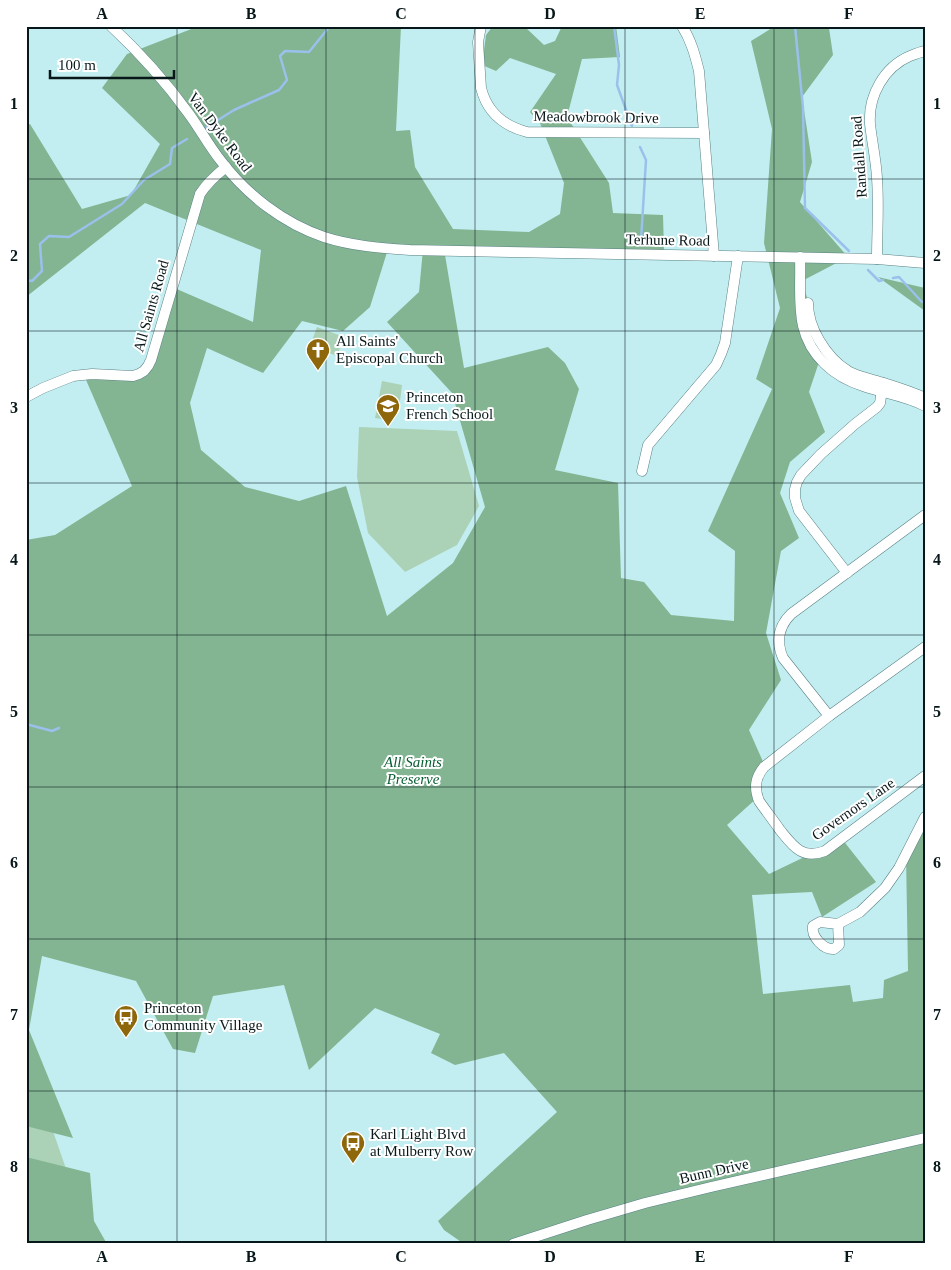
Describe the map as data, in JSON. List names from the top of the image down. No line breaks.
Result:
{"streets":{"street":["Meadowbrook Drive","Van Dyke Road","Randall Road","Terhune Road","All Saints Road","Governors Lane","Bunn Drive"]},"crossings":[["Van Dyke Road","Terhune Road"],["Van Dyke Road","All Saints Road"],["Randall Road","Terhune Road"]],"parks":["All Saints Preserve"],"places":{"church":["All Saints' Episcopal Church"],"school or university":["Princeton French School"],"bus stop":["Princeton Community Village","Karl Light Blvd at Mulberry Row"]},"scale_bar":"100 m","grid":{"columns":["A","B","C","D","E","F"],"rows":["1","2","3","4","5","6","7","8"]}}
